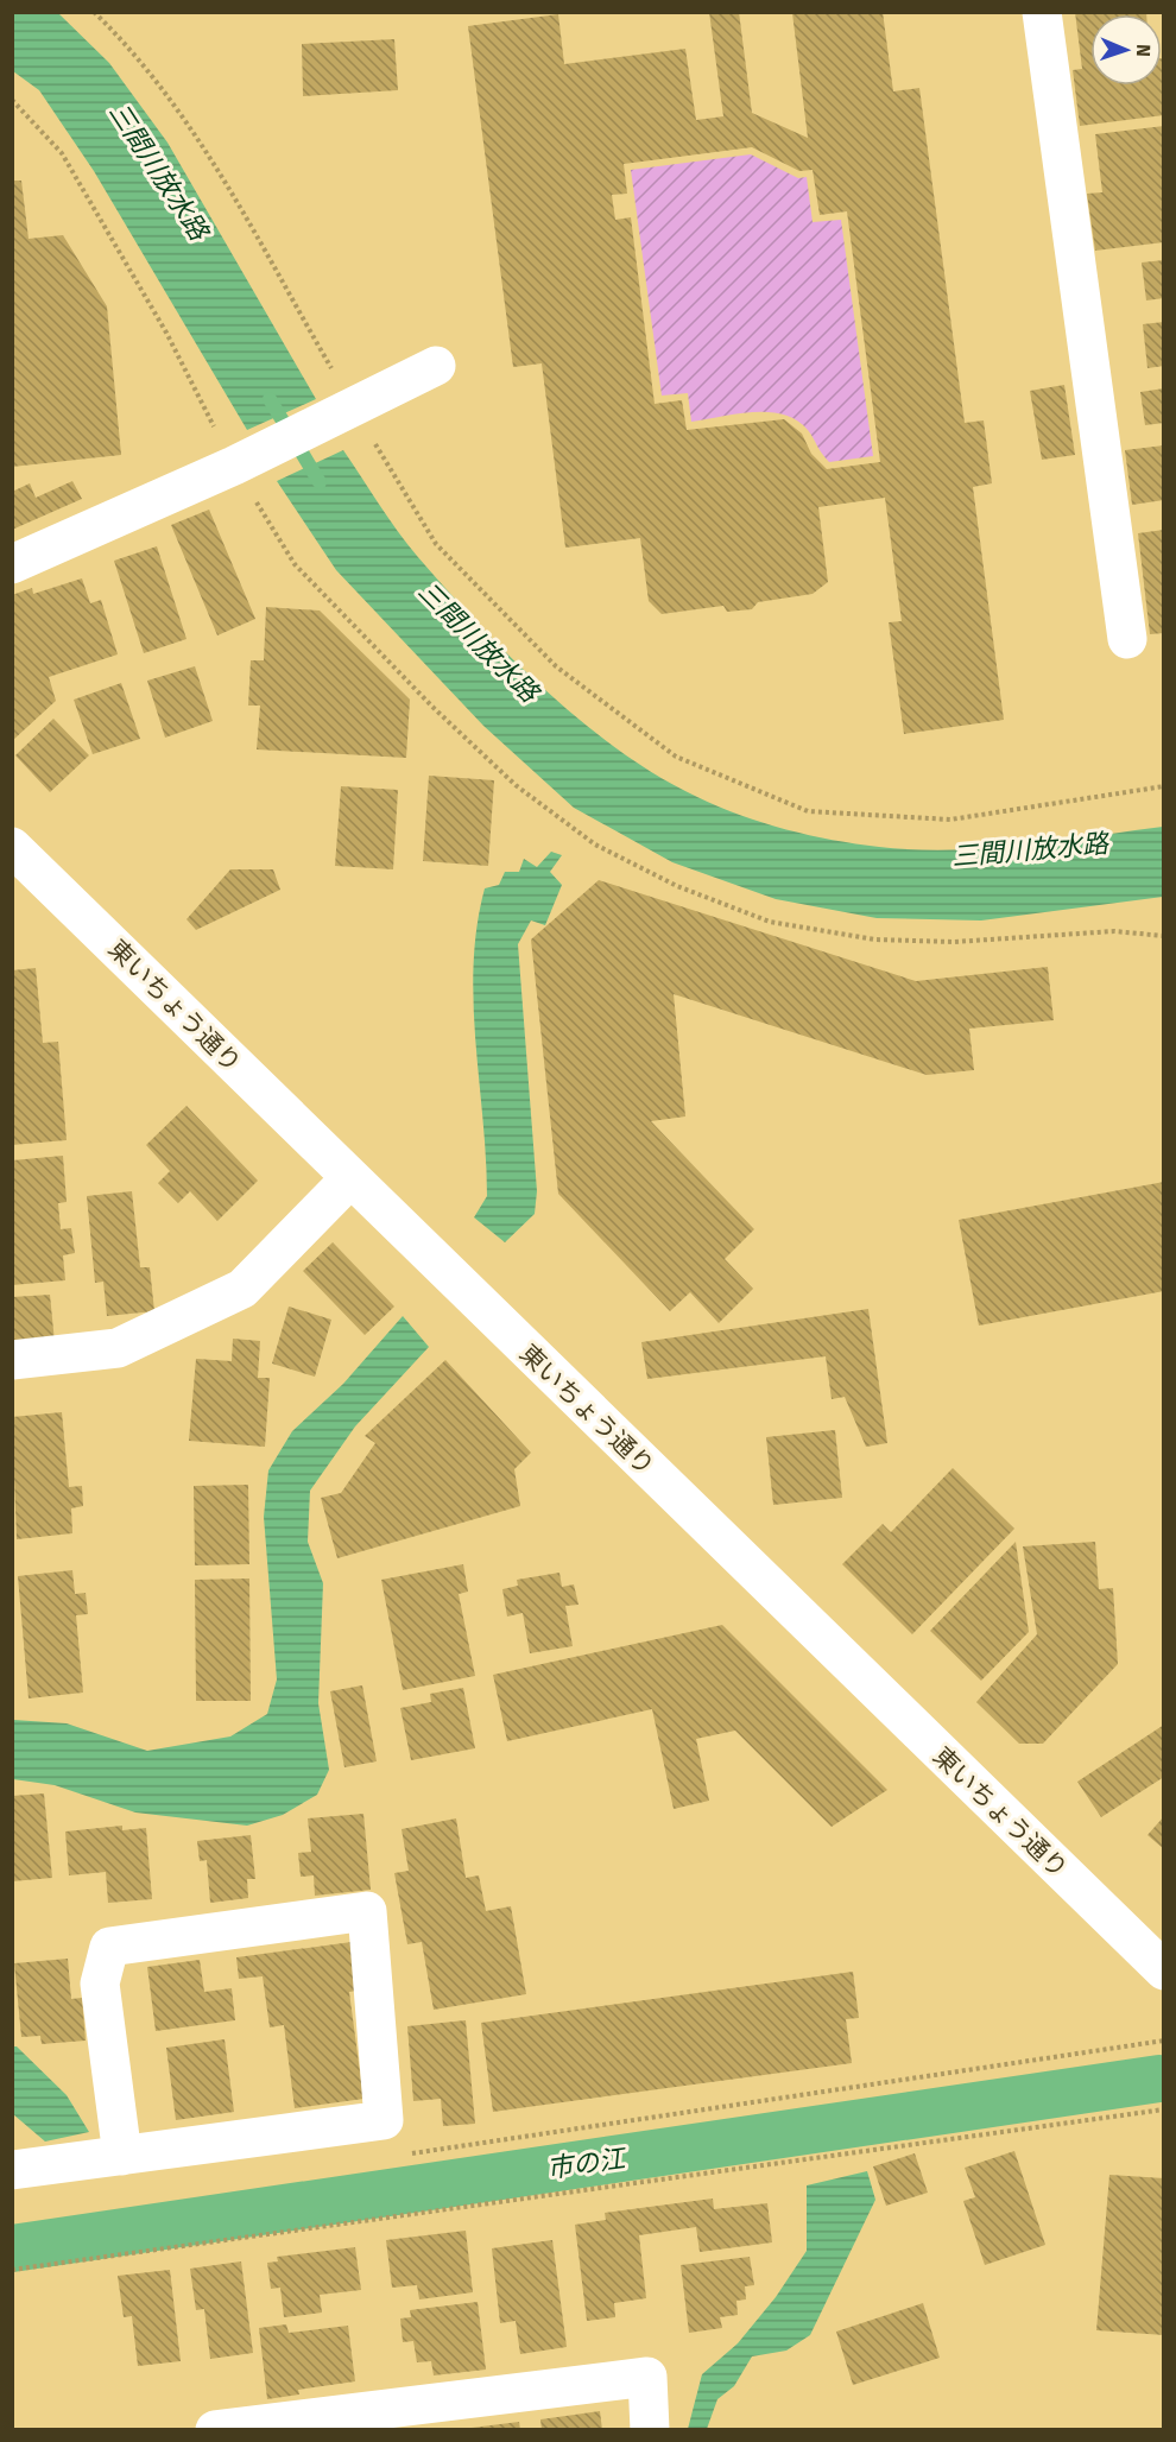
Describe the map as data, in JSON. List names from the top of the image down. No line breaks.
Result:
{"streets":{"street":["東いちょう通り"]},"water":["三間川放水路","市の江"],"north":"right"}
